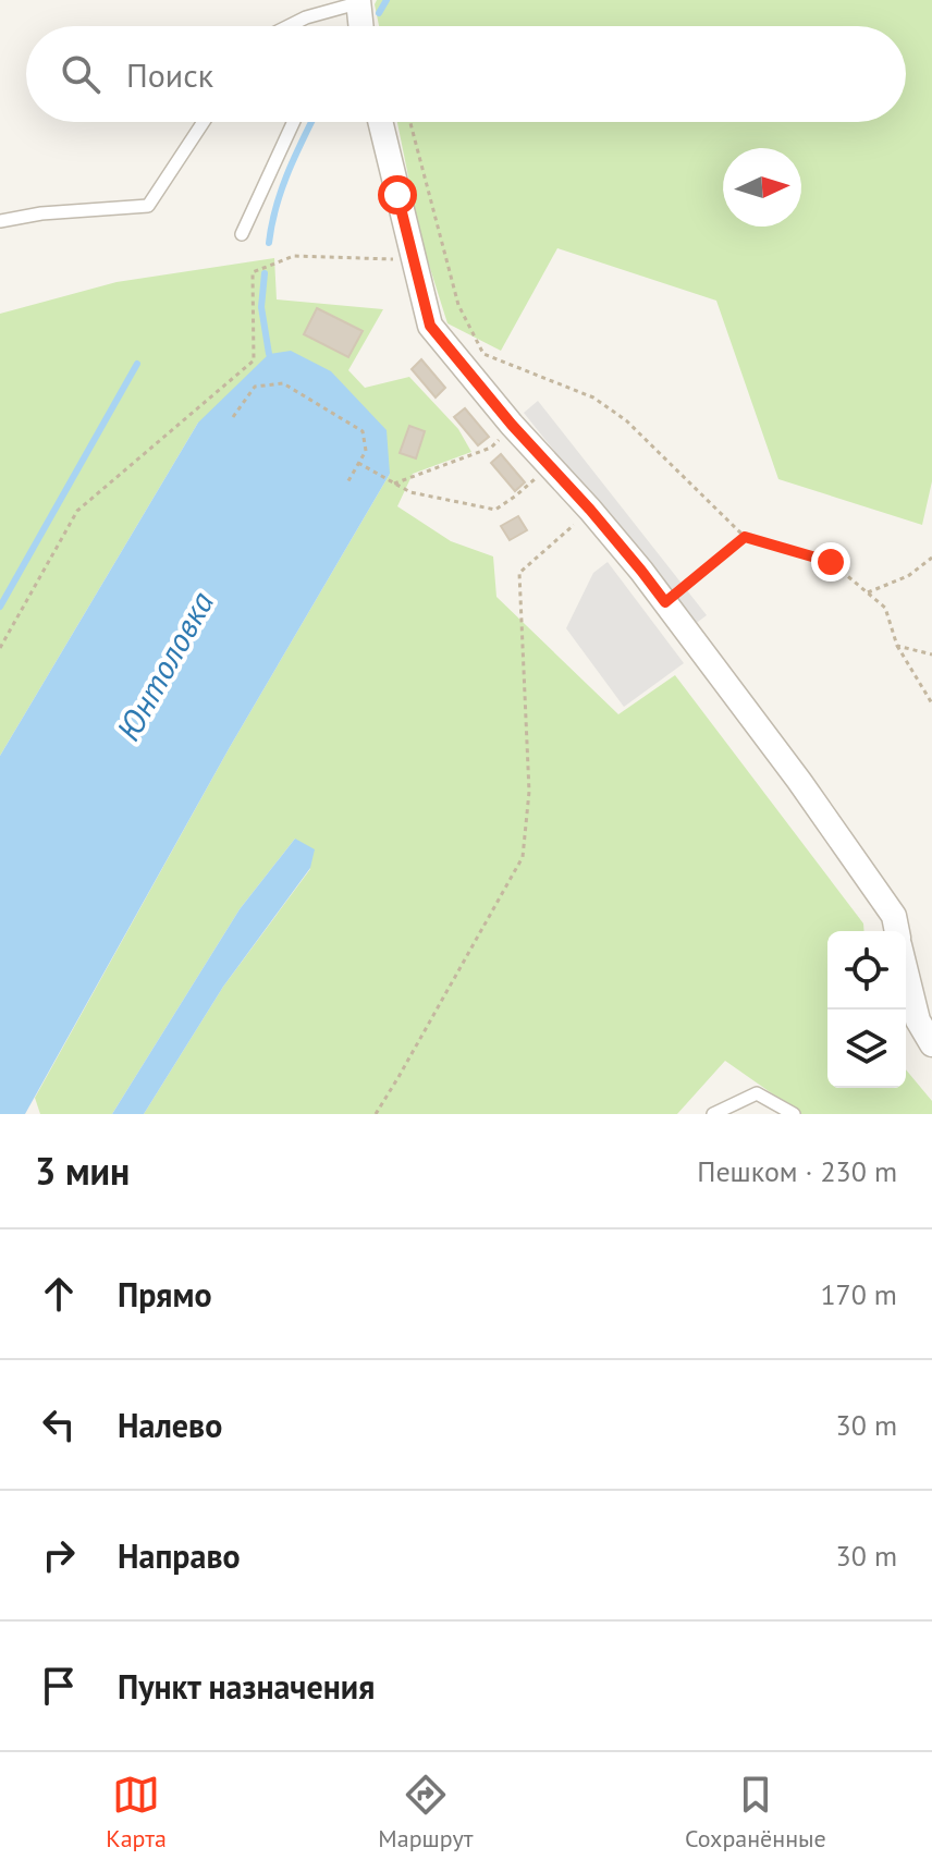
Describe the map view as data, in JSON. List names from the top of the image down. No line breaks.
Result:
{"water":["Юнтоловка"],"north":"right","page":{"search":"Поиск","heading":["3 мин","Пешком · 230 m"],"list":[["Прямо","170 m"],["Налево","30 m"],["Направо","30 m"],"Пункт назначения"],"nav":["Карта","Маршрут","Сохранённые"]}}
